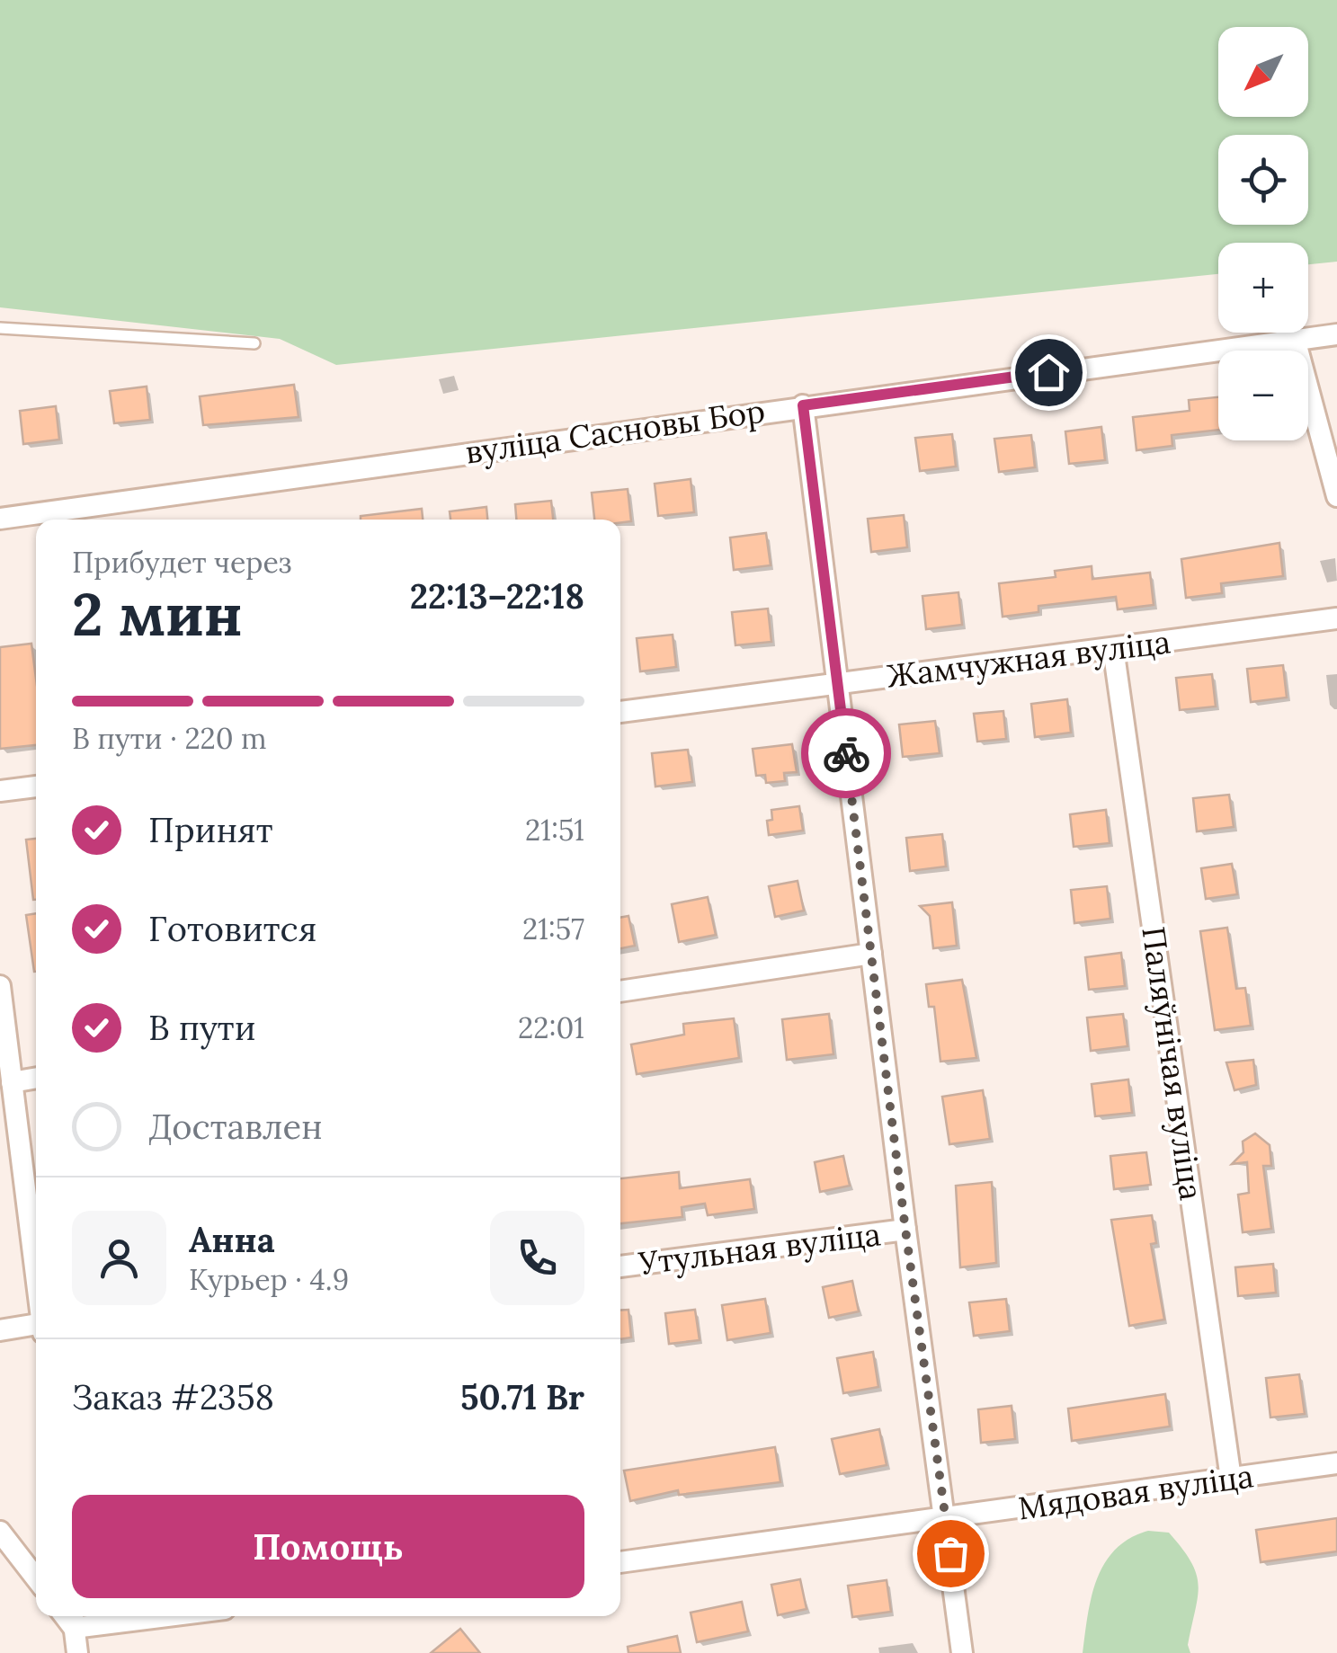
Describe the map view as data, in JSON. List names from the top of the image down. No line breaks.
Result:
{"streets":{"street":["вуліца Сасновы Бор","Жамчужная вуліца","Паляўнічая вуліца","Утульная вуліца","Мядовая вуліца"]},"crossings":[["Жамчужная вуліца","Паляўнічая вуліца"],["Паляўнічая вуліца","Мядовая вуліца"]],"north":"bottom left","page":{"map_buttons":["+","−"],"heading":["2 мин","Прибудет через","22:13–22:18"],"panel":["Анна","Курьер · 4.9","Заказ #2358","50.71 Br"],"bar":"В пути · 220 m","list":[["Принят","21:51"],["Готовится","21:57"],["В пути","22:01"],"Доставлен"],"buttons":"Помощь"}}
